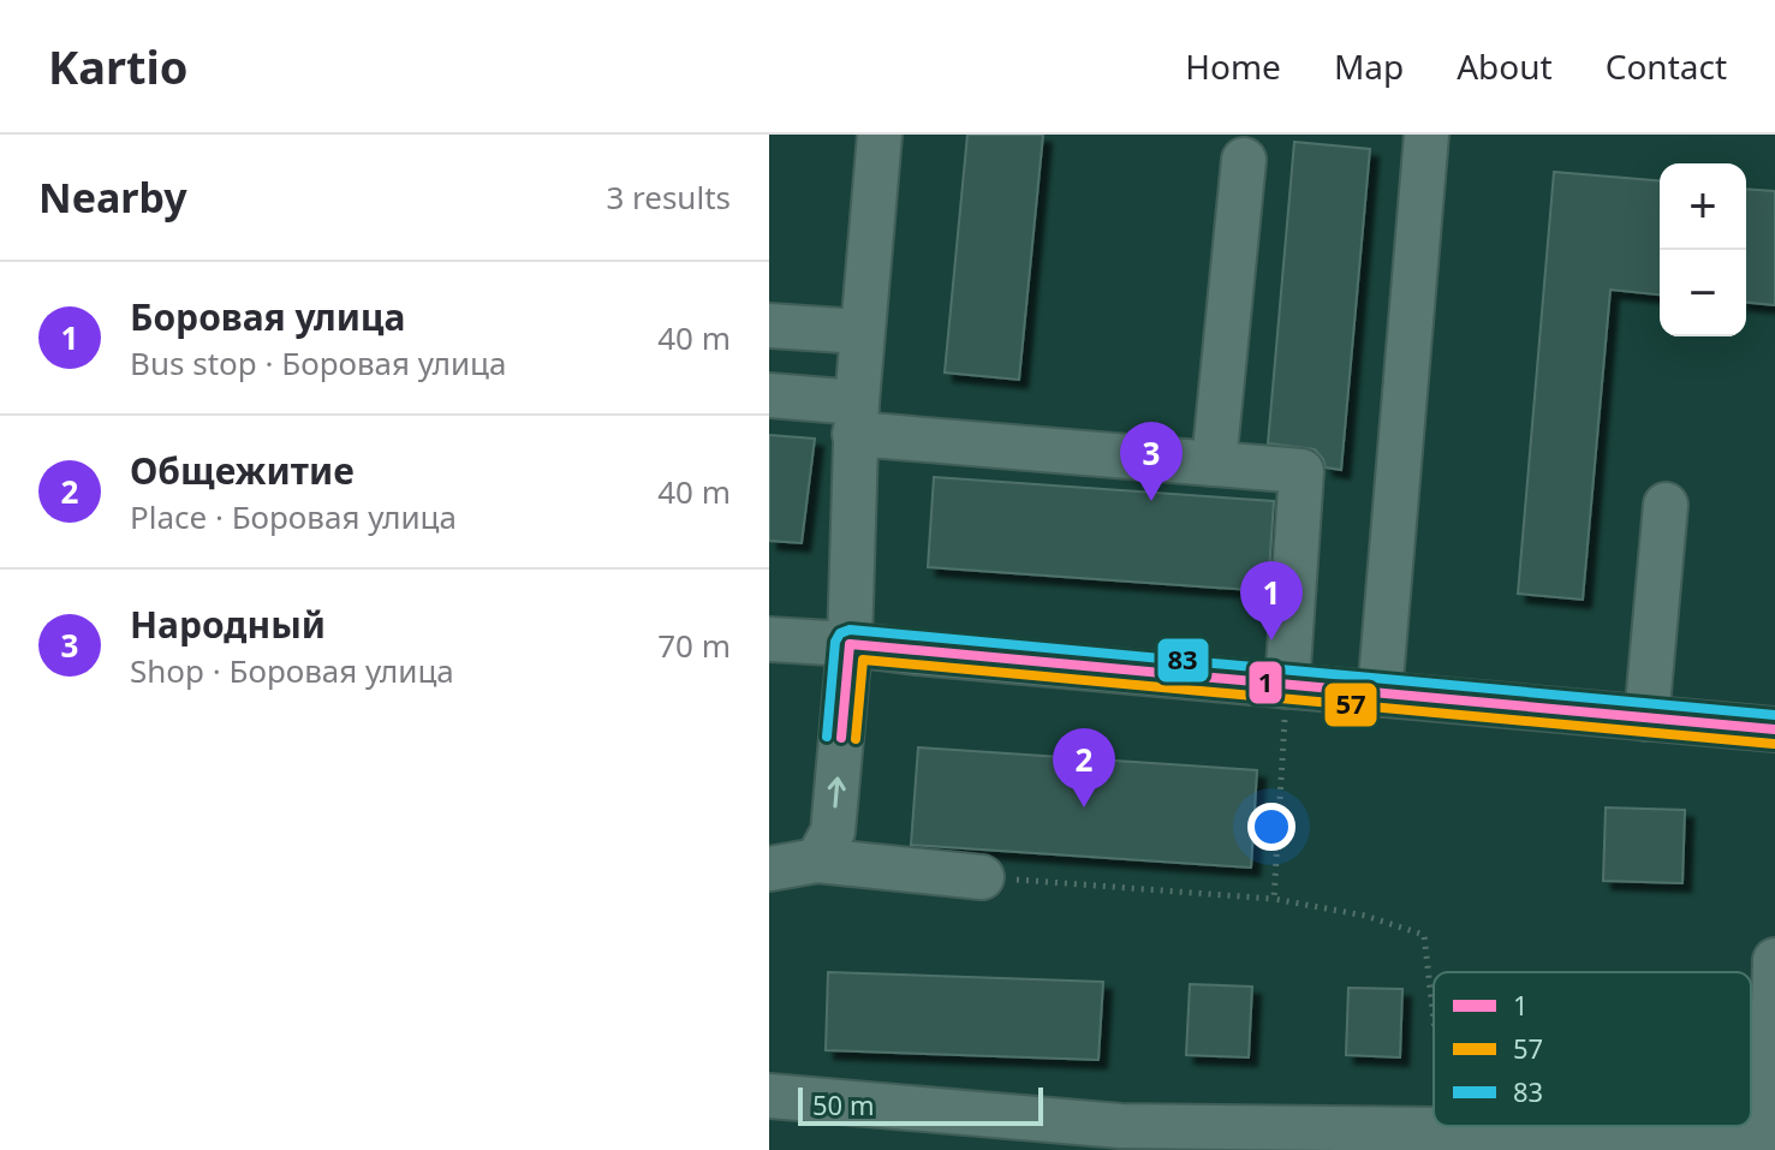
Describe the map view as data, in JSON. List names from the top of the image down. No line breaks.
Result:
{"lines":["transit line 83","transit line 1","transit line 57"],"legend":["1","57","83"],"scale_bar":"50 m","page":{"header":"Kartio","nav":["Home","Map","About","Contact"],"heading":["Nearby","3 results"],"map_buttons":["+","−"],"list":[{"mark":"1","name":"Боровая улица","note":"Bus stop · Боровая улица","value":"40 m"},{"mark":"2","name":"Общежитие","note":"Place · Боровая улица","value":"40 m"},{"mark":"3","name":"Народный","note":"Shop · Боровая улица","value":"70 m"}],"pins":["3","1","2"],"scale":"50 m"}}
